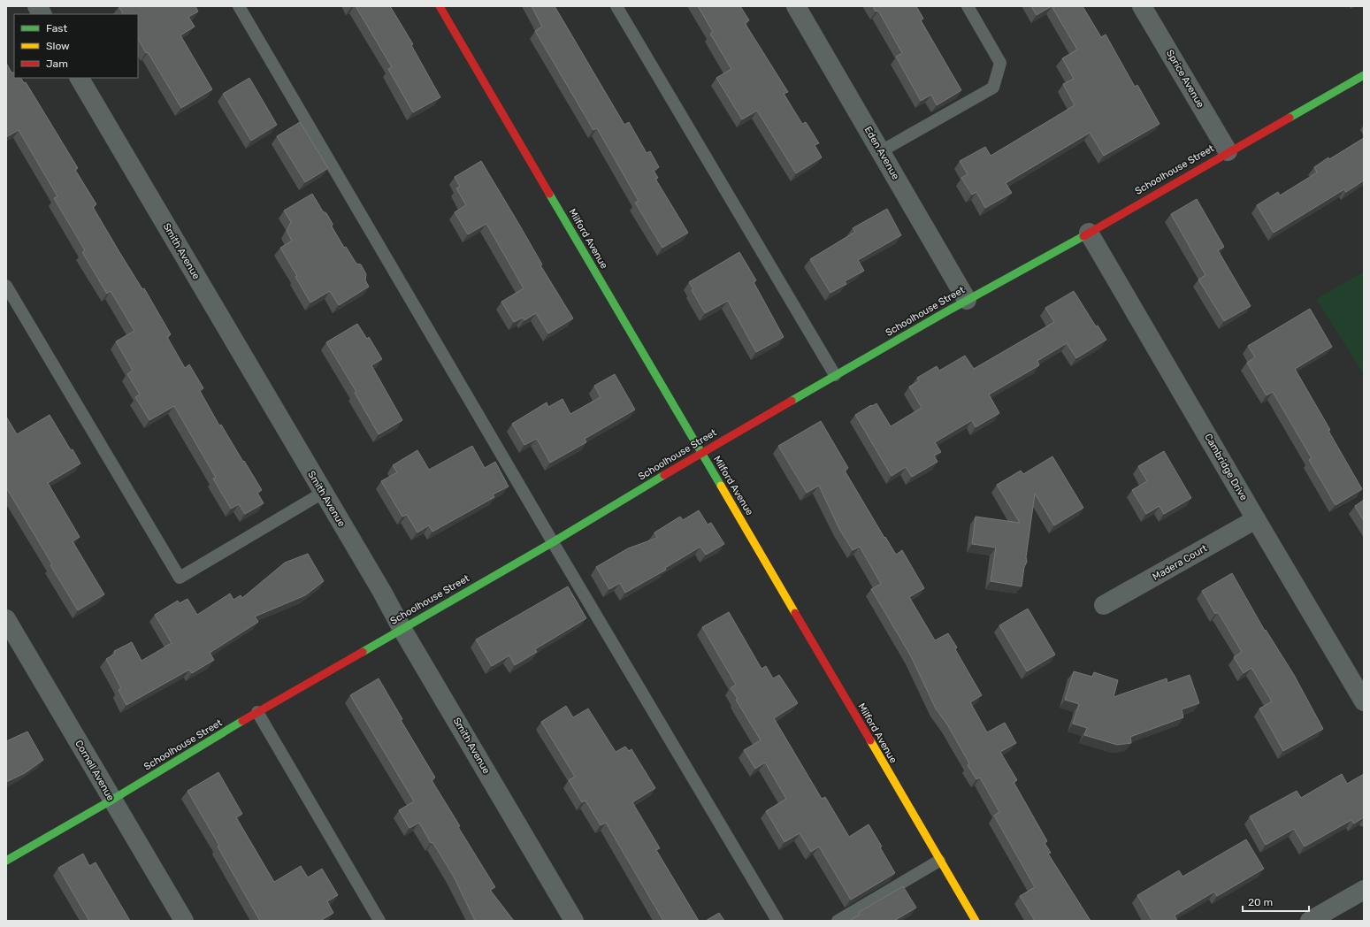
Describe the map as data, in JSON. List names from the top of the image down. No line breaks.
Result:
{"streets":{"street":["Sprice Avenue","Eden Avenue","Schoolhouse Street","Milford Avenue","Smith Avenue","Cambridge Drive","Madera Court","Cornell Avenue"]},"crossings":[["Sprice Avenue","Schoolhouse Street"],["Eden Avenue","Schoolhouse Street"],["Schoolhouse Street","Milford Avenue"],["Schoolhouse Street","Smith Avenue"],["Schoolhouse Street","Cambridge Drive"],["Schoolhouse Street","Cornell Avenue"],["Cambridge Drive","Madera Court"]],"legend":["Fast","Slow","Jam"],"scale_bar":"20 m"}
